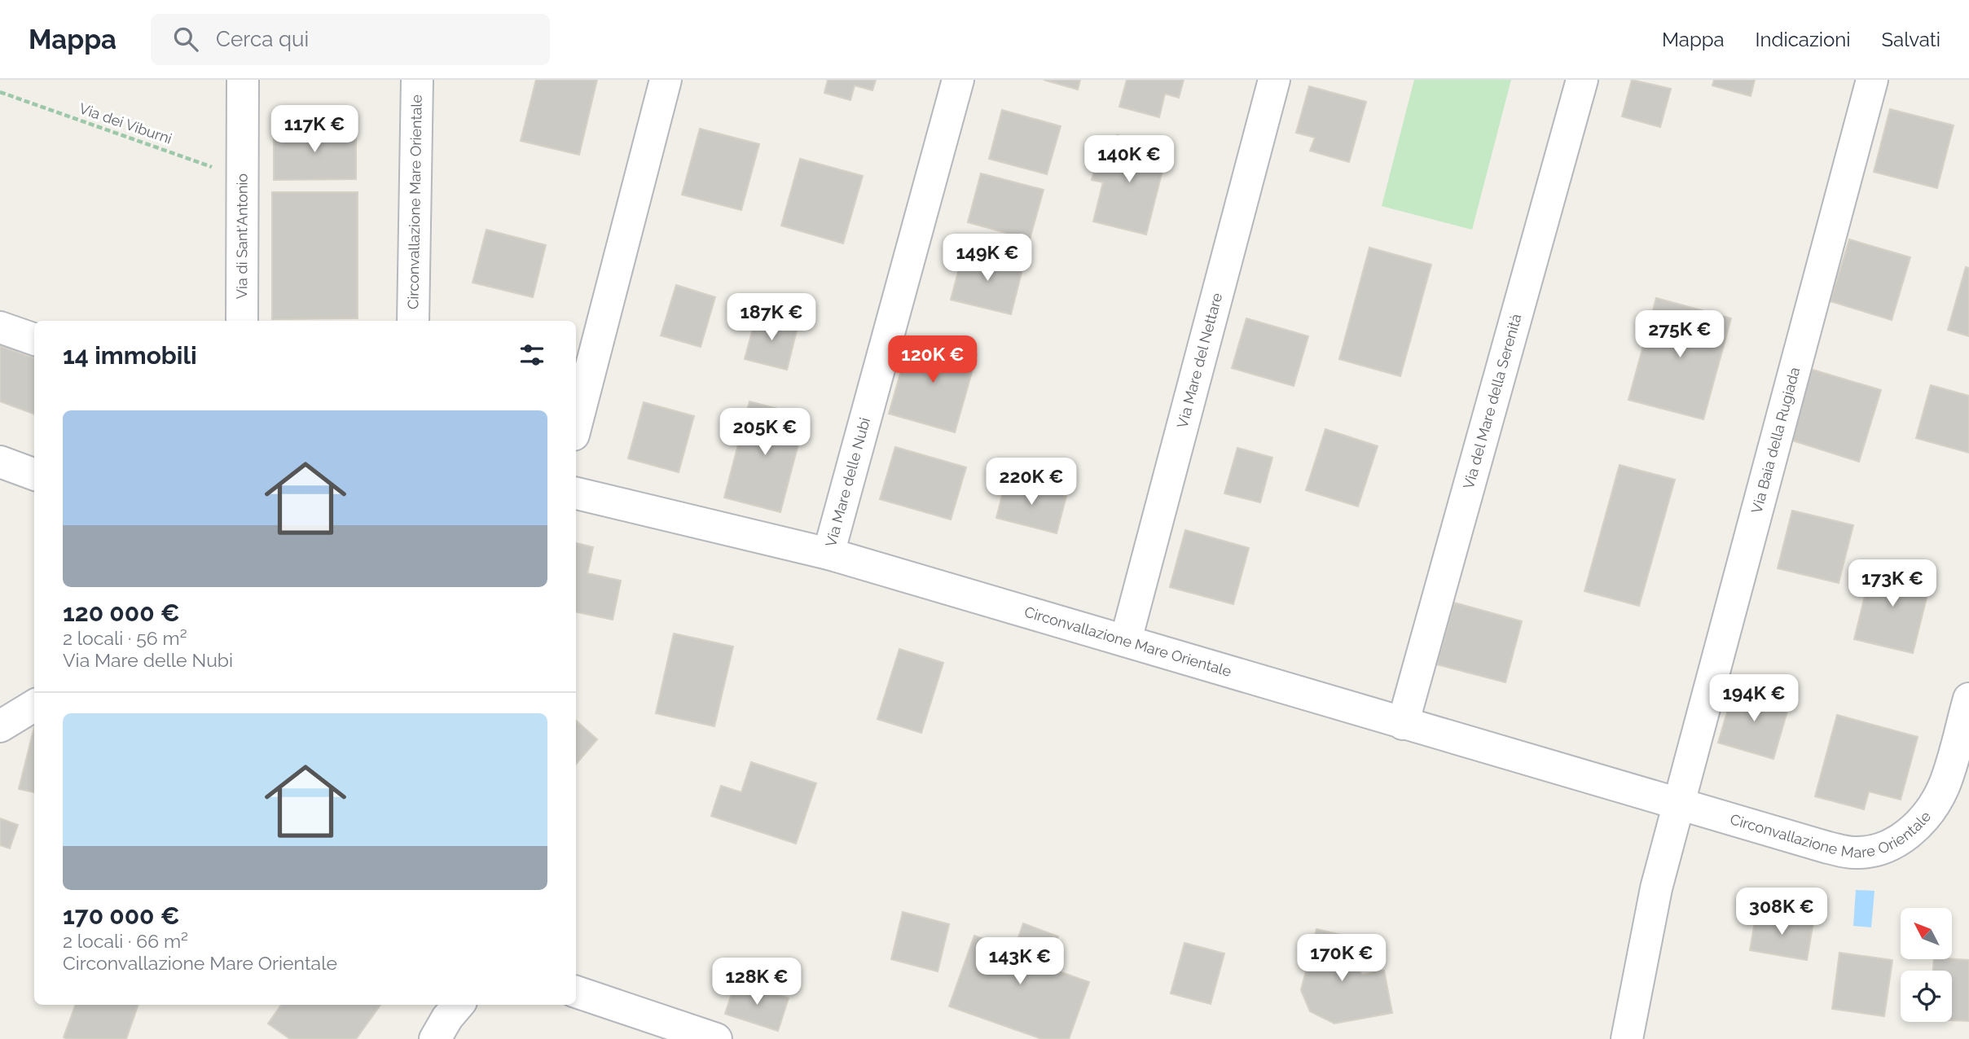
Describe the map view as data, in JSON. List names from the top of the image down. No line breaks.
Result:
{"streets":{"street":["Circonvallazione Mare Orientale","Via di Sant'Antonio","Via Mare del Nettare","Via del Mare della Serenità","Via Baia della Rugiada","Via Mare delle Nubi"],"path":["Via dei Viburni"]},"crossings":[["Via dei Viburni","Via di Sant'Antonio"],["Circonvallazione Mare Orientale","Via Mare del Nettare"],["Circonvallazione Mare Orientale","Via del Mare della Serenità"],["Circonvallazione Mare Orientale","Via Baia della Rugiada"],["Circonvallazione Mare Orientale","Via Mare delle Nubi"]],"north":"top left","page":{"header":"Mappa","search":"Cerca qui","nav":["Mappa","Indicazioni","Salvati"],"price":["117K €","140K €","149K €","187K €","275K €","120K €","205K €","220K €","173K €","194K €","308K €","170K €","143K €","128K €"],"heading":"14 immobili","list":[{"name":"120 000 €","note":"2 locali · 56 m² · Via Mare delle Nubi"},{"name":"170 000 €","note":"2 locali · 66 m² · Circonvallazione Mare Orientale"}]}}
